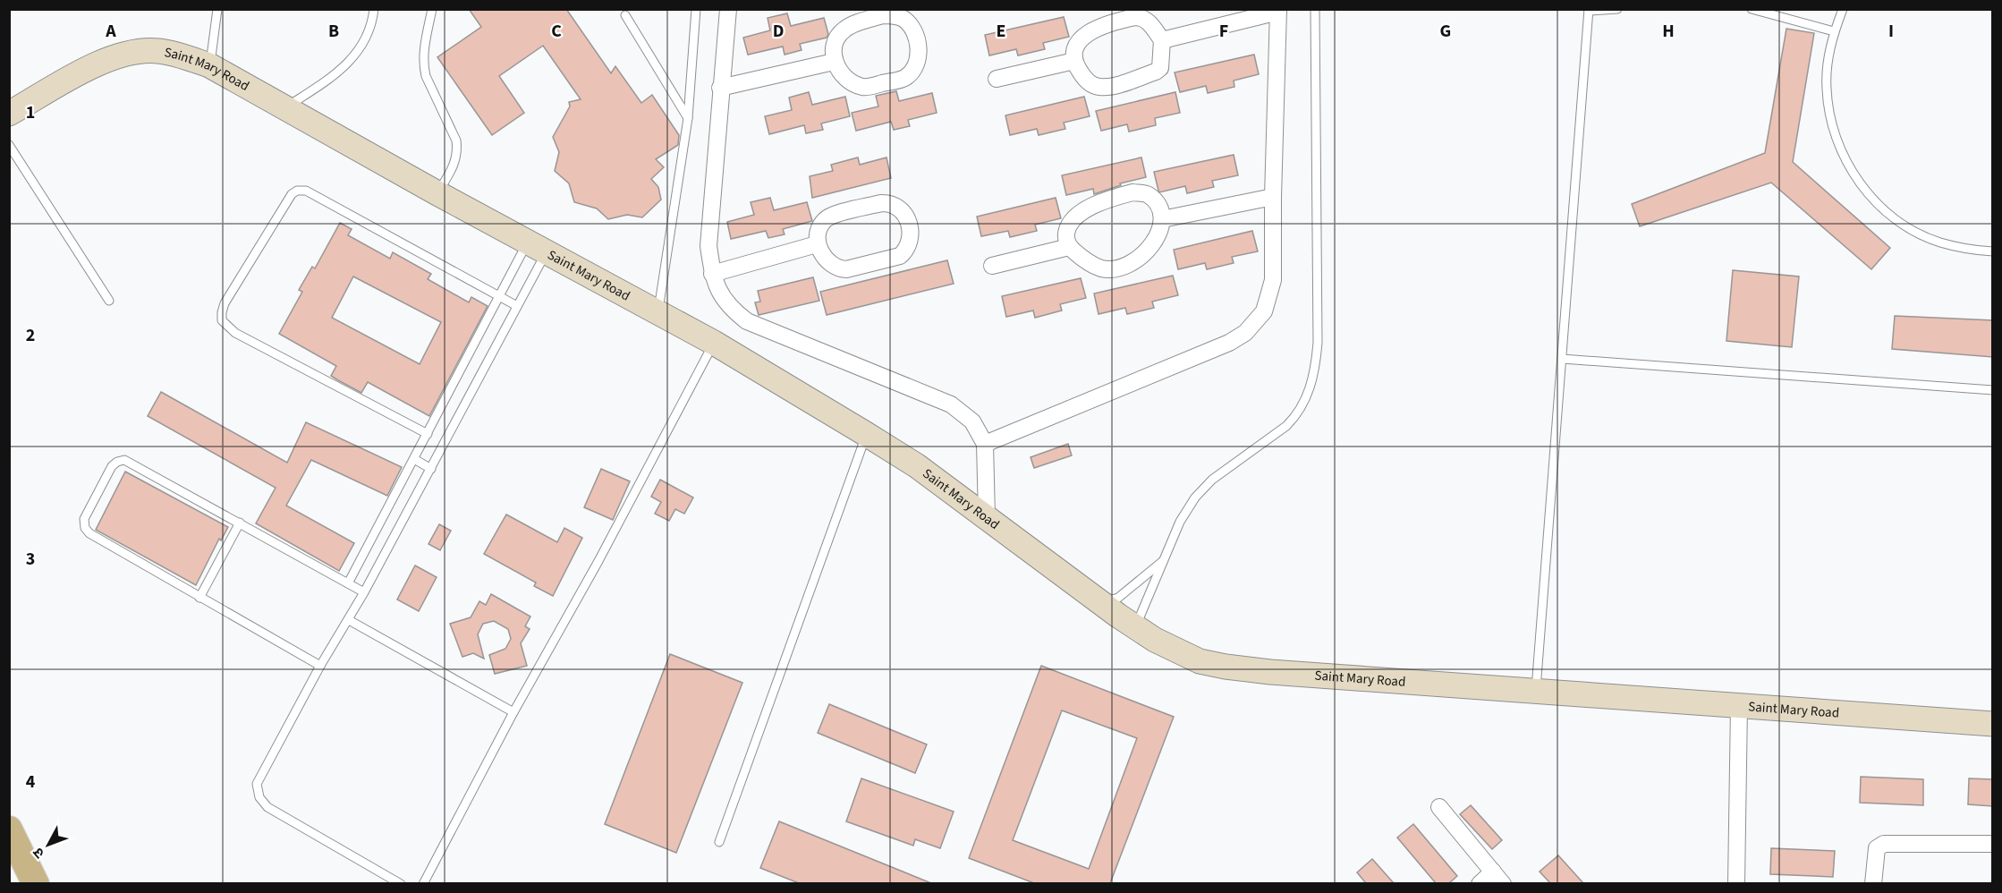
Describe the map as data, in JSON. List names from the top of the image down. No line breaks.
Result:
{"streets":{"street":["Saint Mary Road"]},"north":"bottom left","grid":{"columns":["A","B","C","D","E","F","G","H","I"],"rows":["1","2","3","4"]}}
